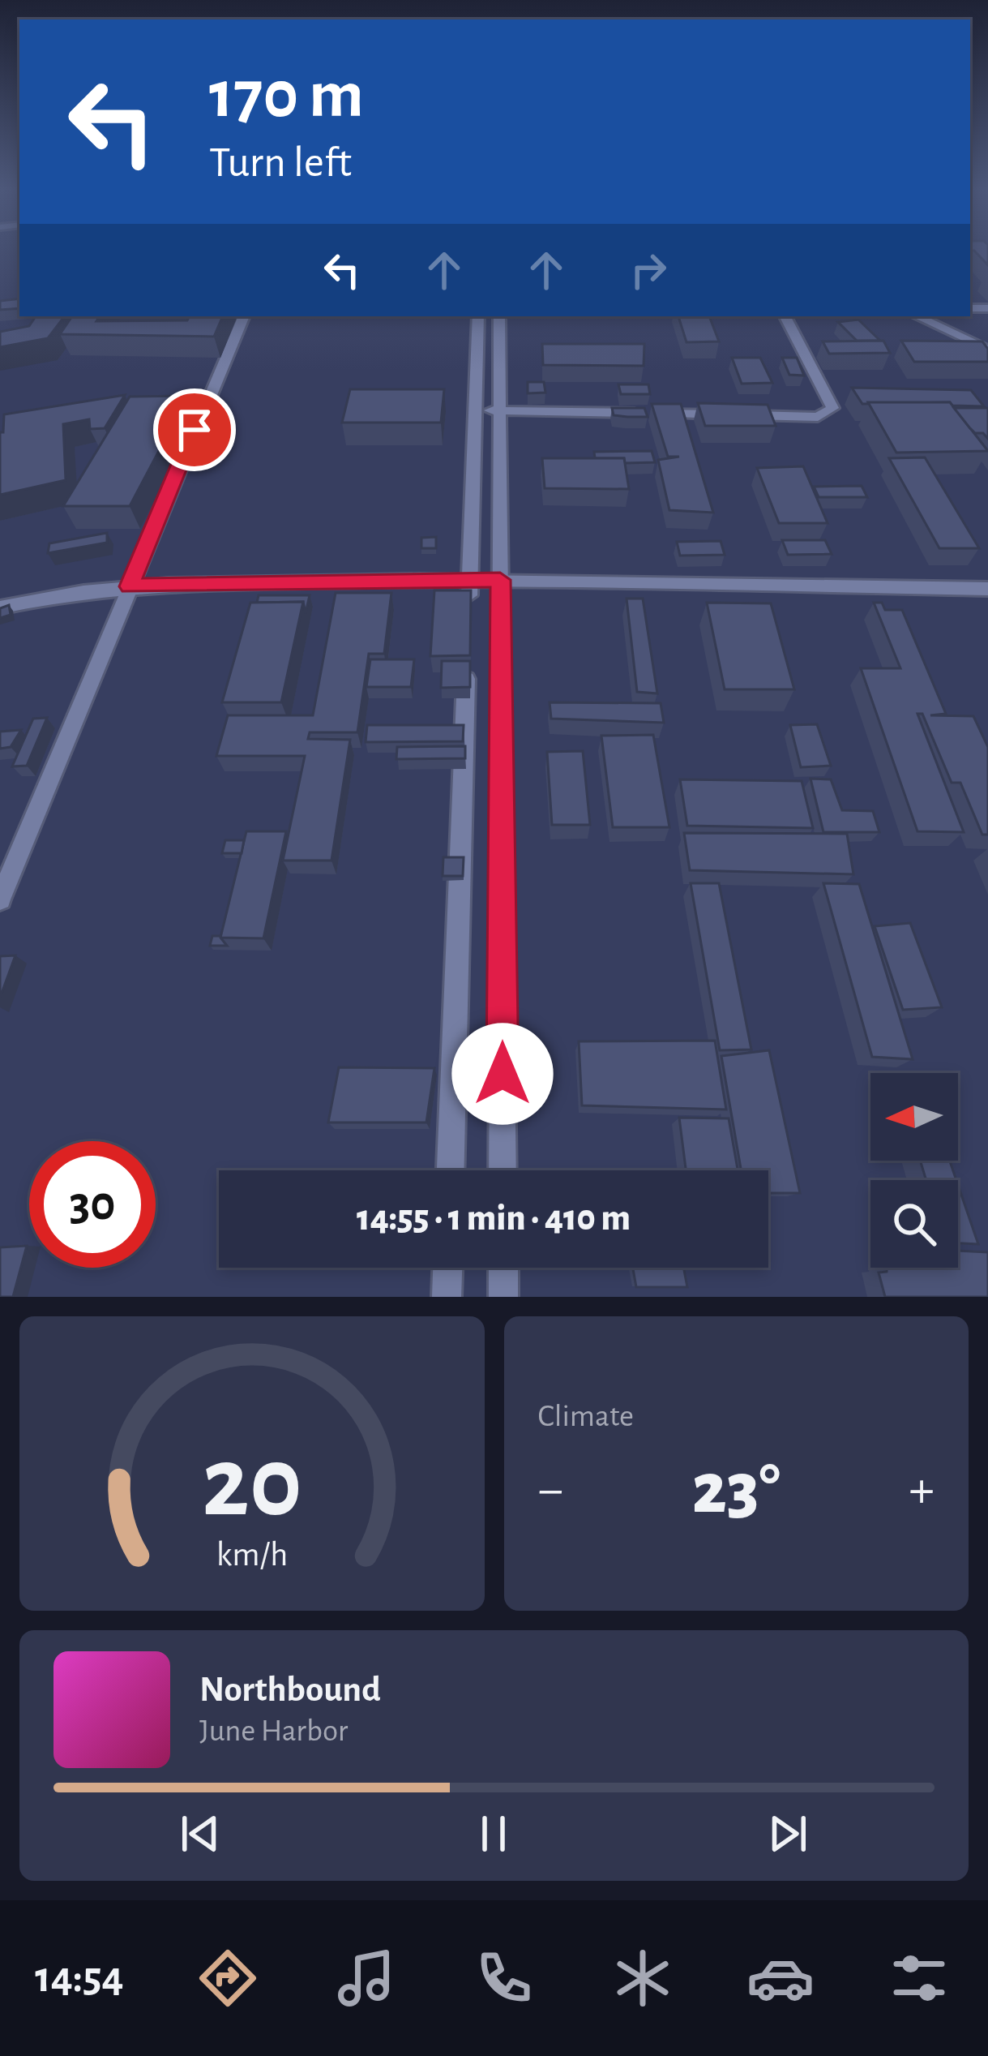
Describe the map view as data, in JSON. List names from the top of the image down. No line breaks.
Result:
{"north":"left","page":{"turn":["170 m","Turn left"],"limit":"30","trip":"14:55 · 1 min · 410 m","tile":"Climate","heat":["−","23°","+"],"song":["Northbound","June Harbor"],"tabs":"14:54","gauge":["20","km/h"]}}
